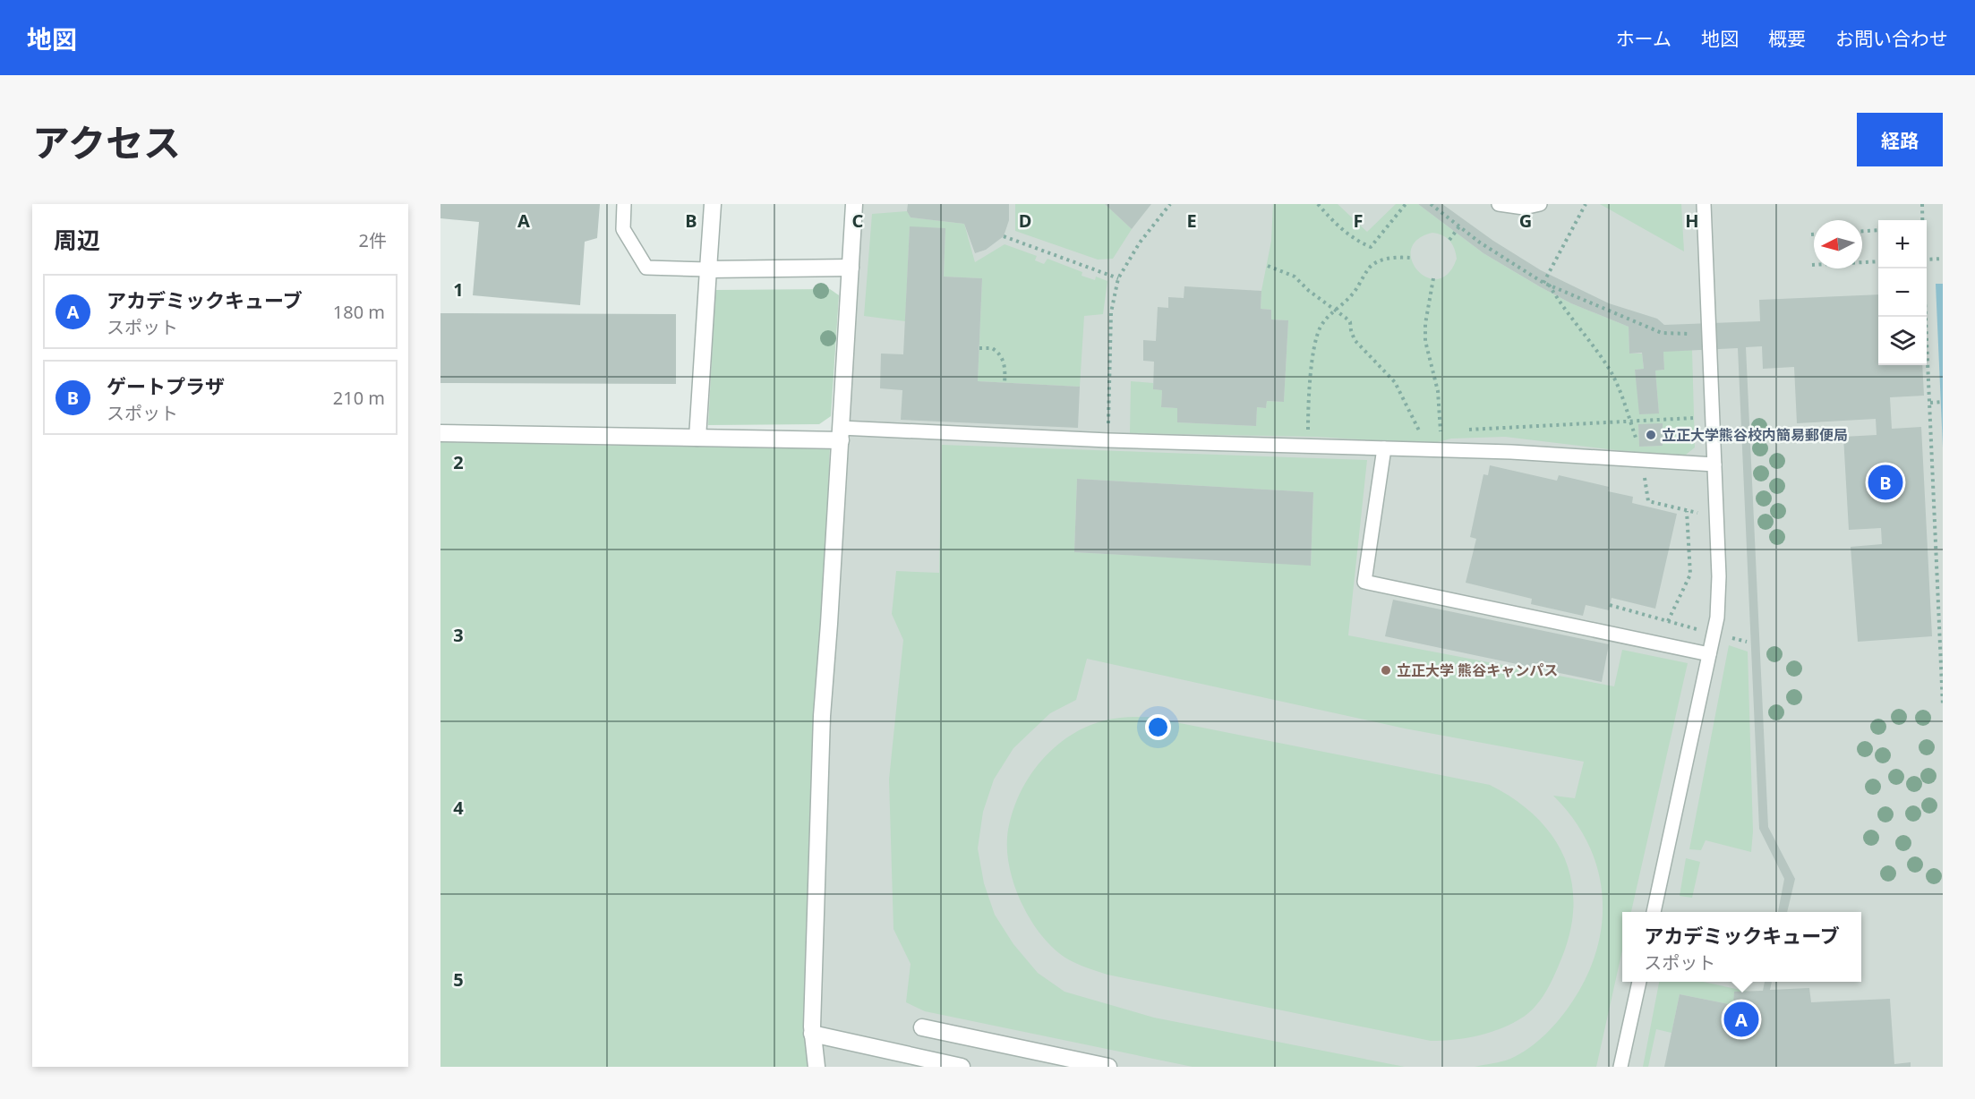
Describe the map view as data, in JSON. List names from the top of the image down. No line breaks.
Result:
{"places":["立正大学熊谷校内簡易郵便局","立正大学 熊谷キャンパス"],"north":"left","page":{"header":"地図","nav":["ホーム","地図","概要","お問い合わせ"],"title":"アクセス","buttons":"経路","heading":["周辺","2件"],"map_buttons":["+","−"],"list":[{"mark":"A","name":"アカデミックキューブ","note":"スポット","value":"180 m"},{"mark":"B","name":"ゲートプラザ","note":"スポット","value":"210 m"}],"pins":["B","A"],"popup":["アカデミックキューブ","スポット"]},"grid":{"columns":["A","B","C","D","E","F","G","H"],"rows":["1","2","3","4","5"]}}
